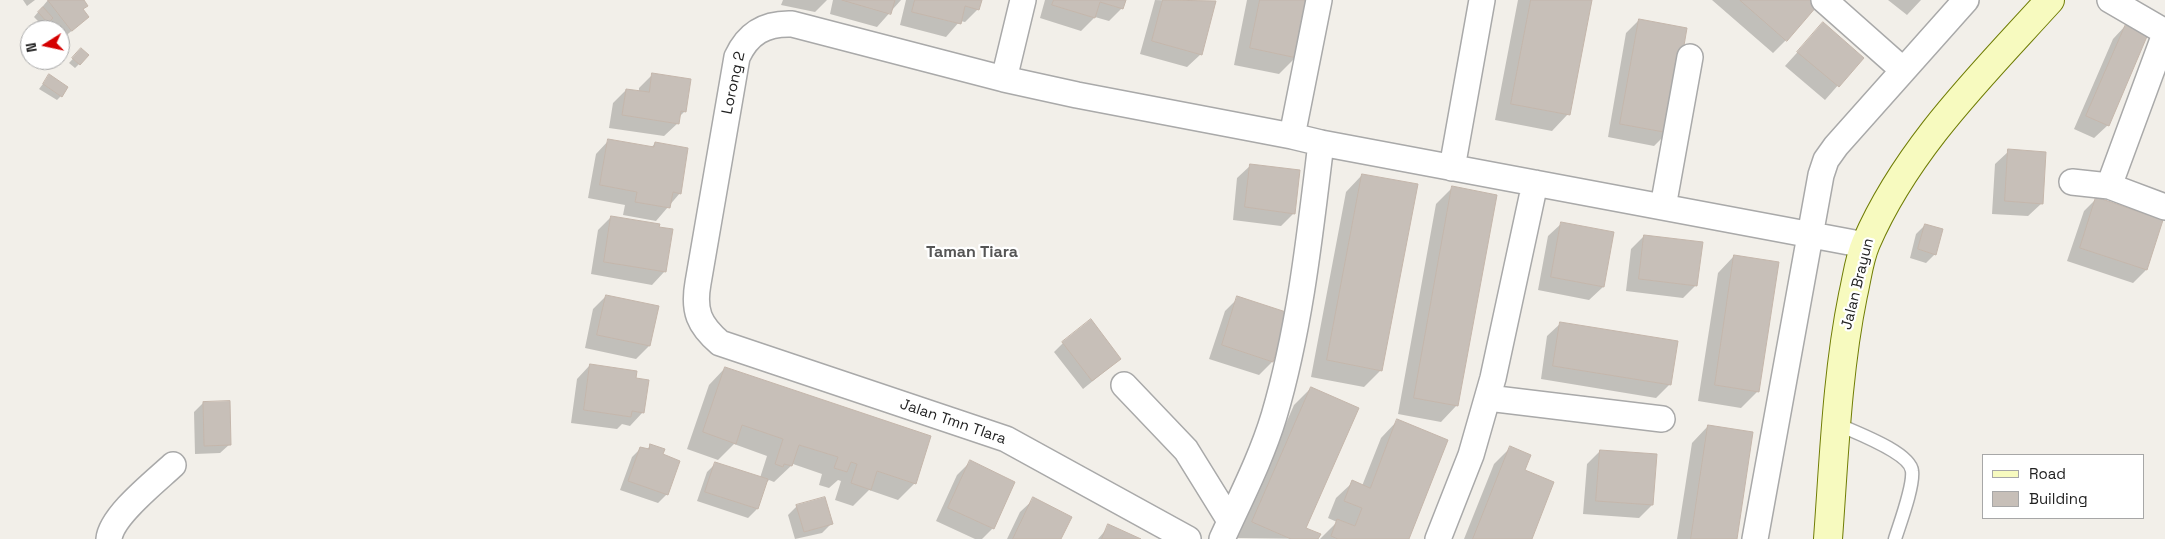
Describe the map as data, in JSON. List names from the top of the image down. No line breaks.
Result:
{"streets":{"main road":["Jalan Brayun"],"street":["Lorong 2","Jalan Tmn TIara"]},"crossings":[["Lorong 2","Jalan Brayun"],["Lorong 2","Jalan Tmn TIara"]],"districts":["Taman Tiara"],"legend":["Road","Building"],"north":"left"}
